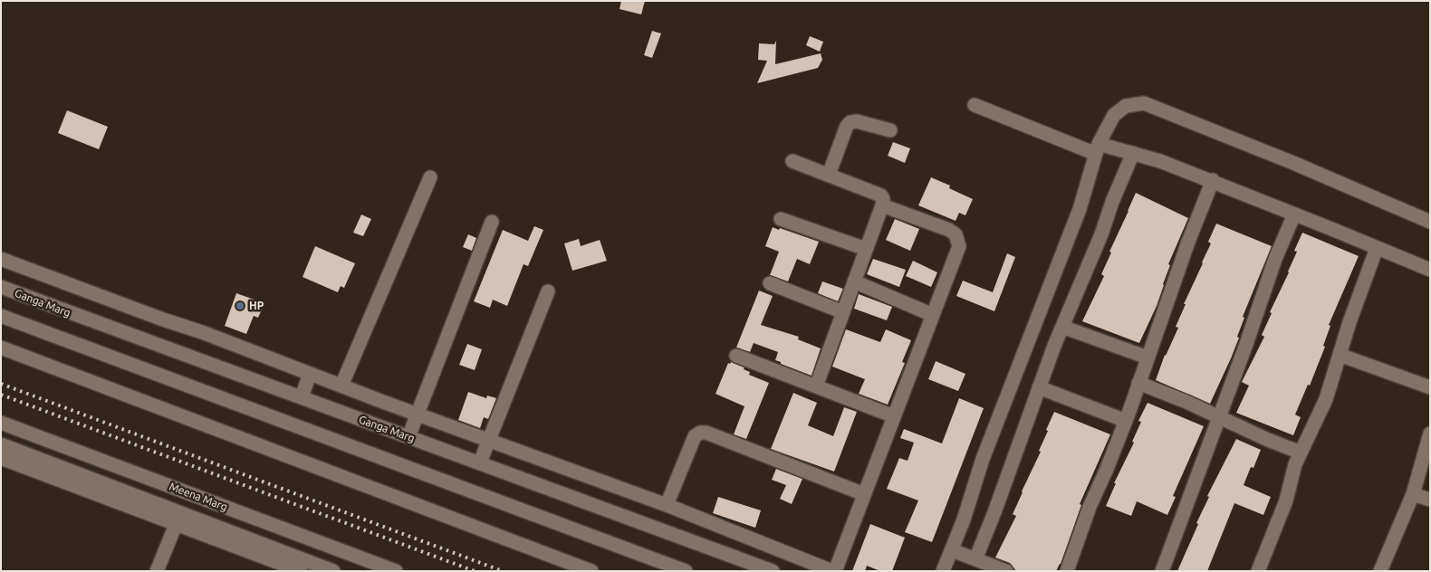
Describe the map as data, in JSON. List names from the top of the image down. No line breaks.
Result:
{"streets":{"street":["Ganga Marg","Meena Marg"]},"places":["HP"]}
